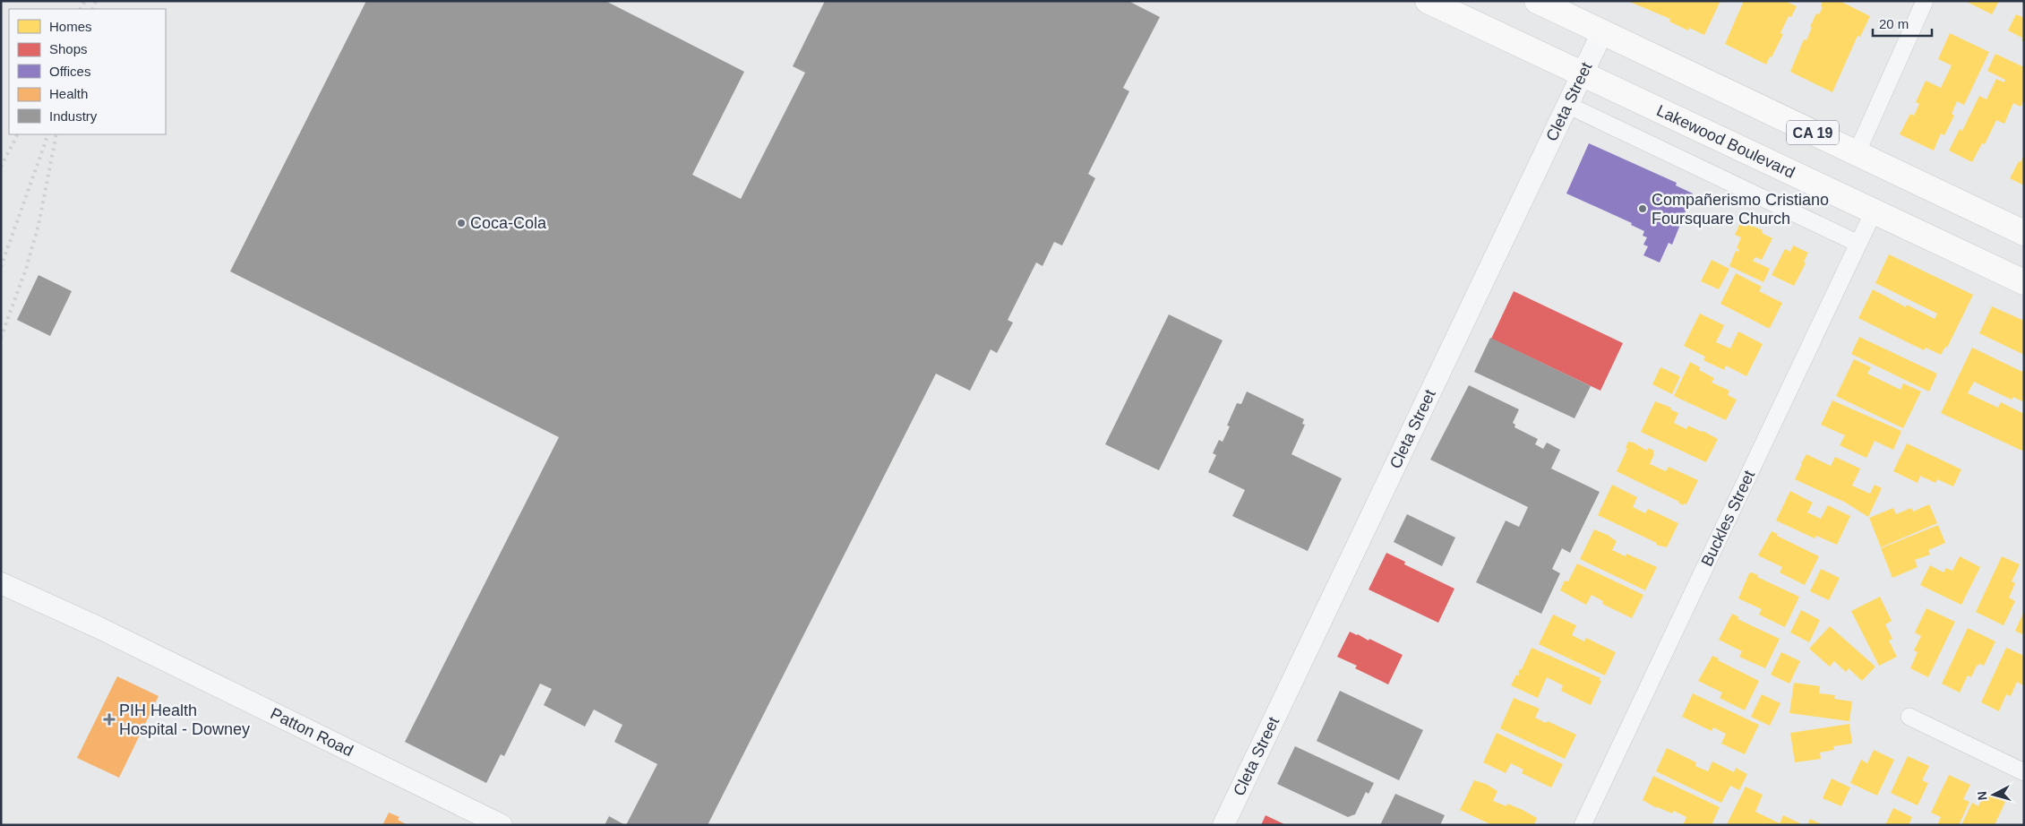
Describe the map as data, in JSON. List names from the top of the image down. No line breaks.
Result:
{"streets":{"main road":["CA 19","Lakewood Boulevard"],"street":["Cleta Street","Buckles Street","Patton Road"]},"crossings":[["Cleta Street","CA 19"],["Cleta Street","Lakewood Boulevard"],["Lakewood Boulevard","Buckles Street"]],"places":{"other":["Compañerismo Cristiano Foursquare Church","Coca-Cola"],"health":["PIH Health Hospital - Downey"]},"legend":["Homes","Shops","Offices","Health","Industry"],"scale_bar":"20 m","north":"left"}
